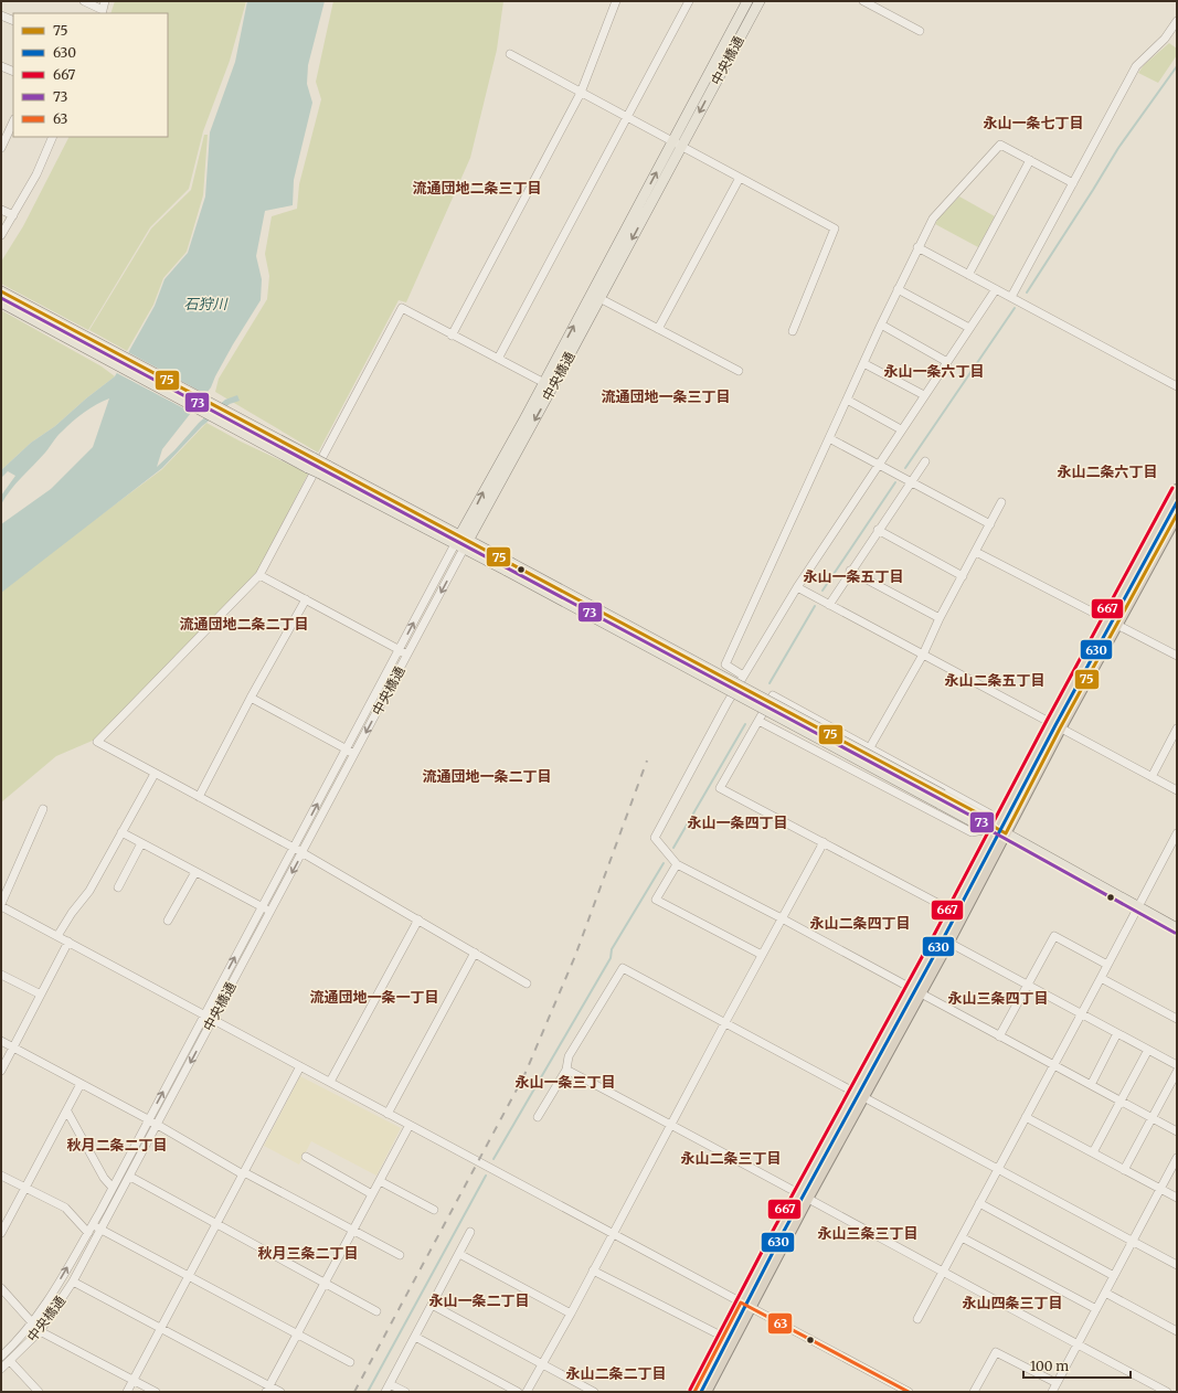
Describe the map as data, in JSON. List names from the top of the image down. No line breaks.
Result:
{"streets":{"main road":["中央橋通"]},"districts":["永山一条七丁目","流通団地二条三丁目","永山一条六丁目","流通団地一条三丁目","永山二条六丁目","永山一条五丁目","流通団地二条二丁目","永山二条五丁目","流通団地一条二丁目","永山一条四丁目","永山二条四丁目","流通団地一条一丁目","永山三条四丁目","永山一条三丁目","秋月二条二丁目","永山二条三丁目","永山三条三丁目","秋月三条二丁目","永山一条二丁目","永山四条三丁目","永山二条二丁目"],"water":["石狩川"],"lines":["transit line 75","transit line 73","transit line 667","transit line 630","transit line 63"],"legend":["75","630","667","73","63"],"scale_bar":"100 m"}
